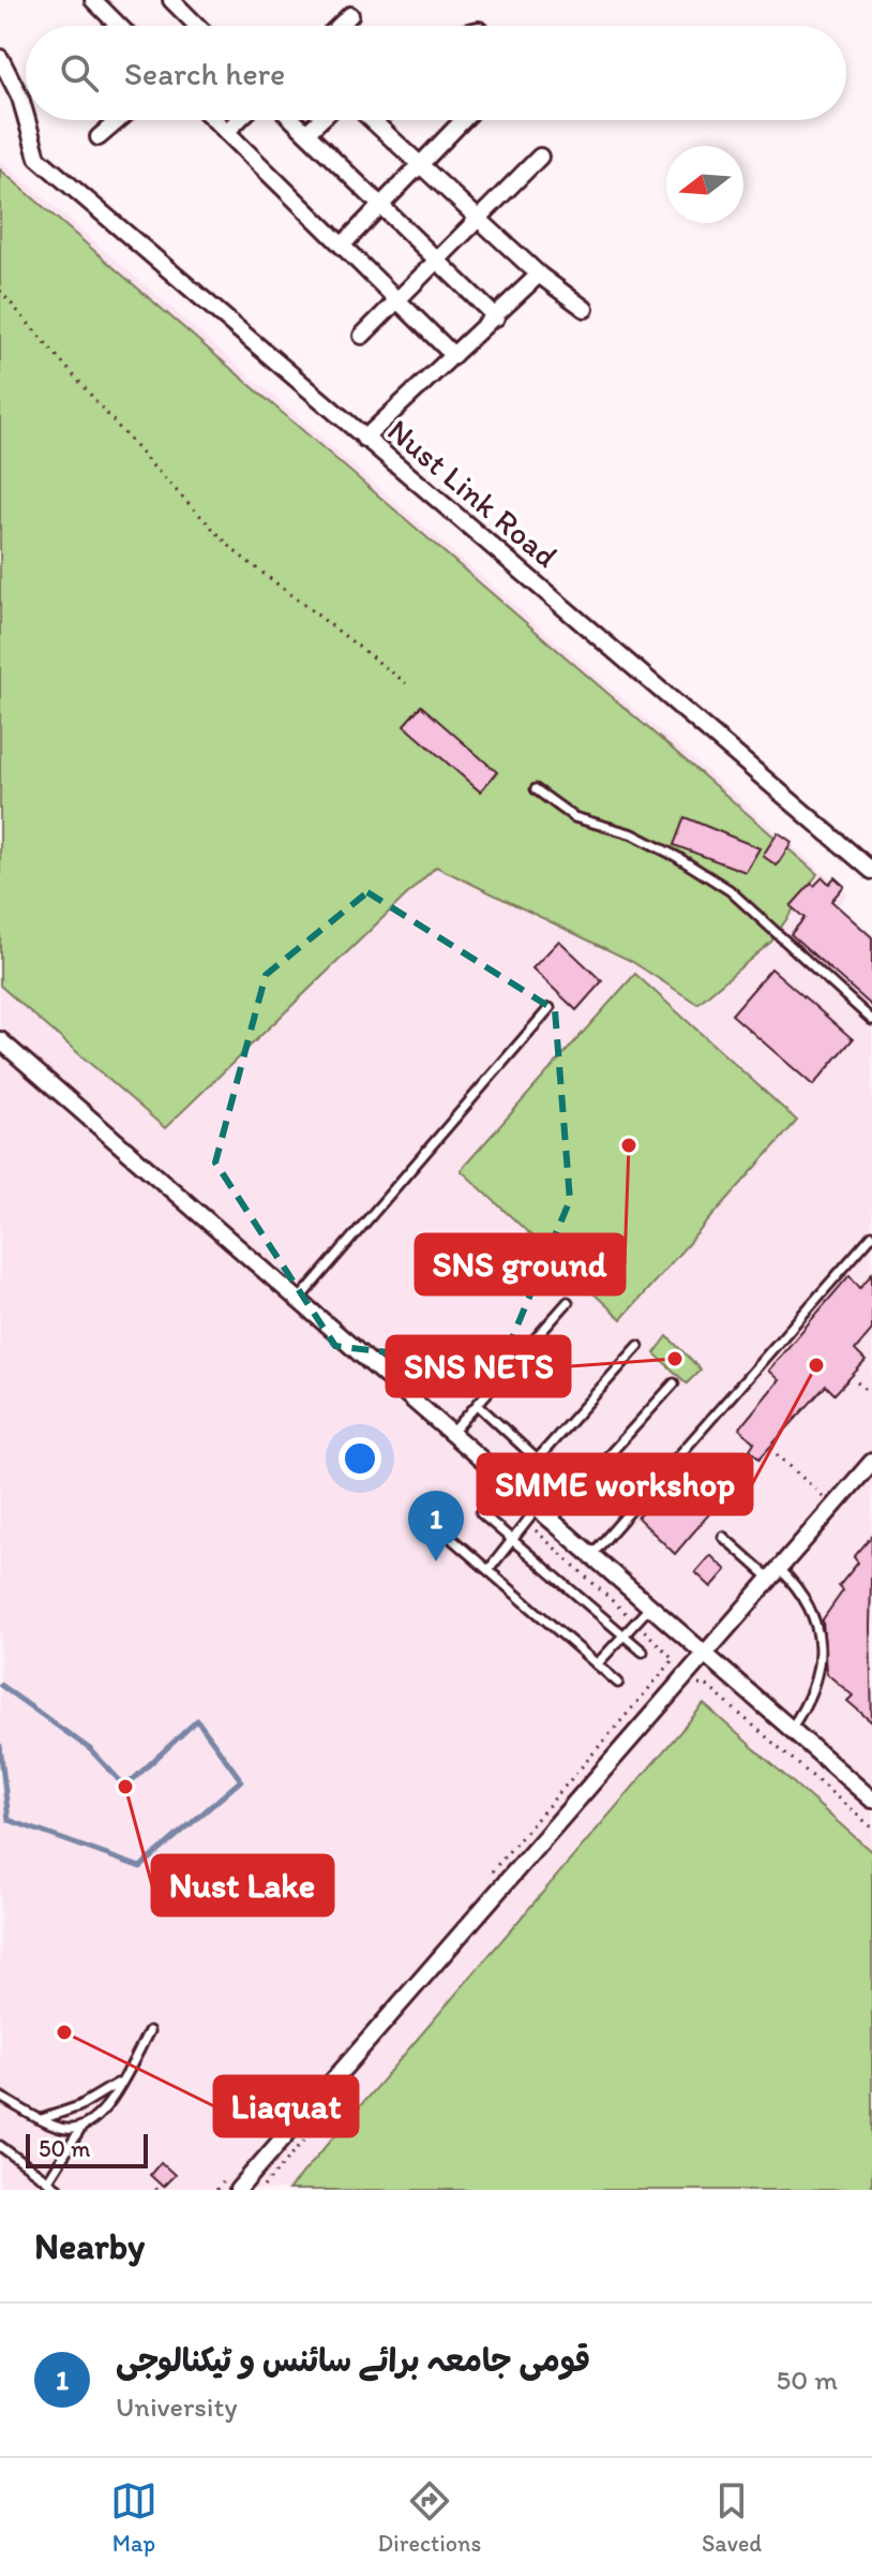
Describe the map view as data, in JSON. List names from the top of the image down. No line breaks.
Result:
{"streets":{"street":["Nust Link Road"]},"places":["SNS ground","SNS NETS","SMME workshop","Nust Lake","Liaquat"],"scale_bar":"50 m","north":"left","page":{"search":"Search here","pins":"1","scale":"50 m","heading":"Nearby","list":[{"mark":"1","name":"قومی جامعہ برائے سائنس و ٹیکنالوجی","note":"University","value":"50 m"}],"nav":["Map","Directions","Saved"]}}
